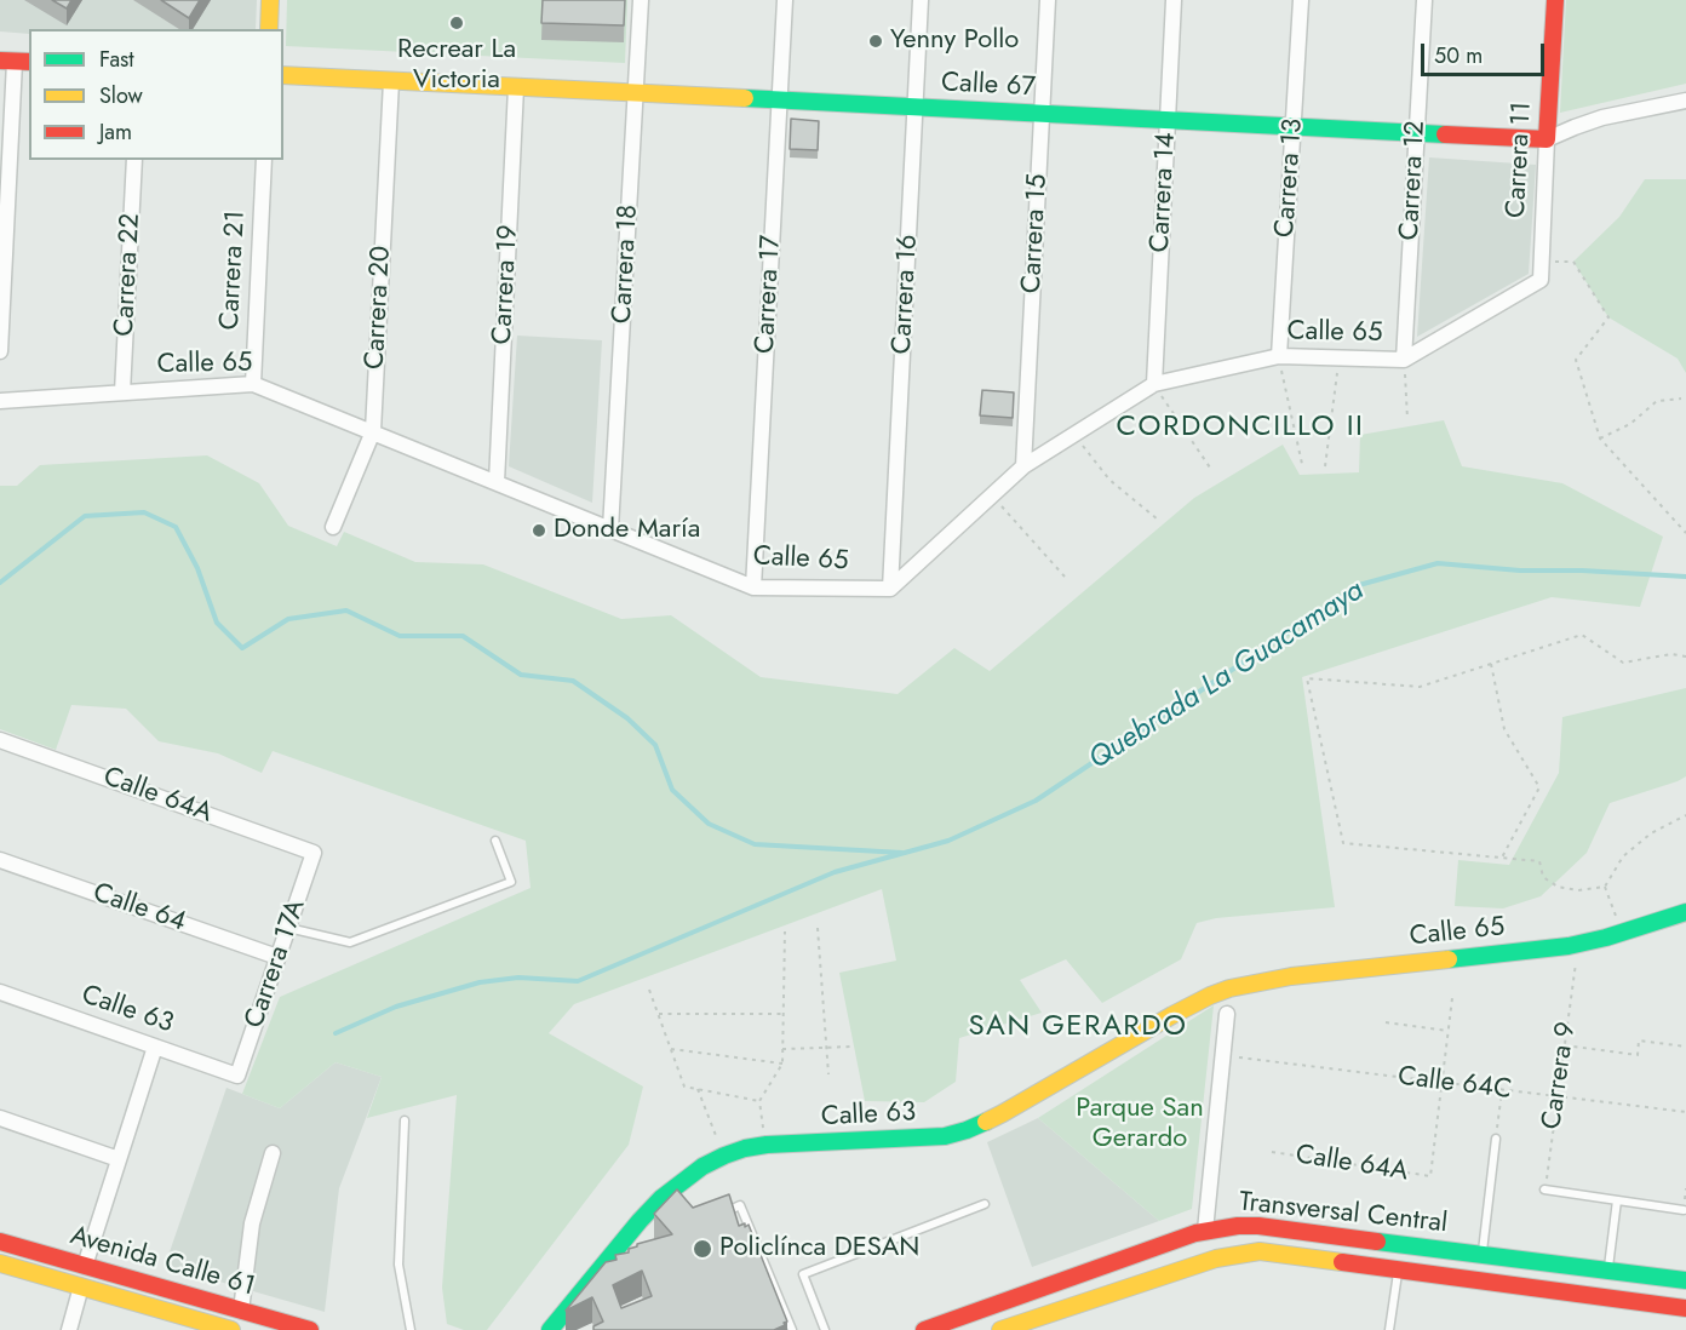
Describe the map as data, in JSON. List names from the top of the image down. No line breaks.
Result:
{"streets":{"street":["Calle 67","Carrera 11","Carrera 13","Carrera 12","Carrera 14","Carrera 15","Carrera 18","Carrera 21","Carrera 22","Carrera 19","Carrera 17","Carrera 16","Carrera 20","Calle 65","Calle 64A","Calle 64","Carrera 17A","Calle 63","Transversal Central","Avenida Calle 61"],"path":["Carrera 9","Calle 64C"]},"crossings":[["Calle 67","Carrera 11"],["Calle 67","Carrera 13"],["Calle 67","Carrera 12"],["Calle 67","Carrera 14"],["Calle 67","Carrera 15"],["Calle 67","Carrera 18"],["Calle 67","Carrera 19"],["Calle 67","Carrera 17"],["Calle 67","Carrera 16"],["Calle 67","Carrera 20"],["Carrera 11","Calle 65"],["Carrera 13","Calle 65"],["Carrera 12","Calle 65"],["Carrera 14","Calle 65"],["Carrera 15","Calle 65"],["Carrera 18","Calle 65"],["Carrera 21","Calle 65"],["Carrera 22","Calle 65"],["Carrera 19","Calle 65"],["Carrera 17","Calle 65"],["Carrera 16","Calle 65"],["Carrera 20","Calle 65"],["Calle 65","Calle 63"],["Calle 64A","Carrera 17A"],["Calle 64A","Calle 64C"],["Calle 64","Carrera 17A"],["Carrera 17A","Calle 63"],["Carrera 9","Calle 64C"]],"districts":["CORDONCILLO II","SAN GERARDO"],"water":["Quebrada La Guacamaya"],"parks":["Parque San Gerardo"],"places":["Recrear La Victoria","Yenny Pollo","Donde María","Policlínca DESAN"],"legend":["Fast","Slow","Jam"],"scale_bar":"50 m"}
